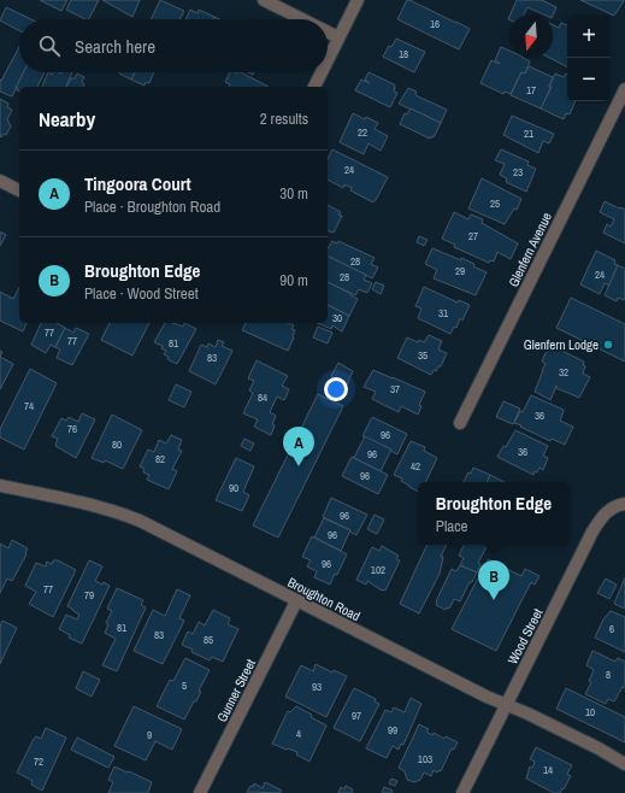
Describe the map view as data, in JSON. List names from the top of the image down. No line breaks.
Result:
{"streets":{"street":["Glenfern Avenue","Broughton Road","Wood Street","Gunner Street"]},"crossings":[["Broughton Road","Wood Street"],["Broughton Road","Gunner Street"]],"places":["Glenfern Lodge"],"house_numbers":["16","18","17","22","21","24","23","25","27","28","29","24","28","31","30","77","77","81","35","83","32","37","84","74","36","76","96","80","36","96","82","42","96","90","96","96","96","102","77","79","81","6","83","85","8","5","93","10","97","99","4","9","103","72","14"],"north":"bottom","page":{"map_buttons":["+","−"],"search":"Search here","heading":["Nearby","2 results"],"list":[{"mark":"A","name":"Tingoora Court","note":"Place · Broughton Road","value":"30 m"},{"mark":"B","name":"Broughton Edge","note":"Place · Wood Street","value":"90 m"}],"pins":["A","B"],"popup":["Broughton Edge","Place"]}}
